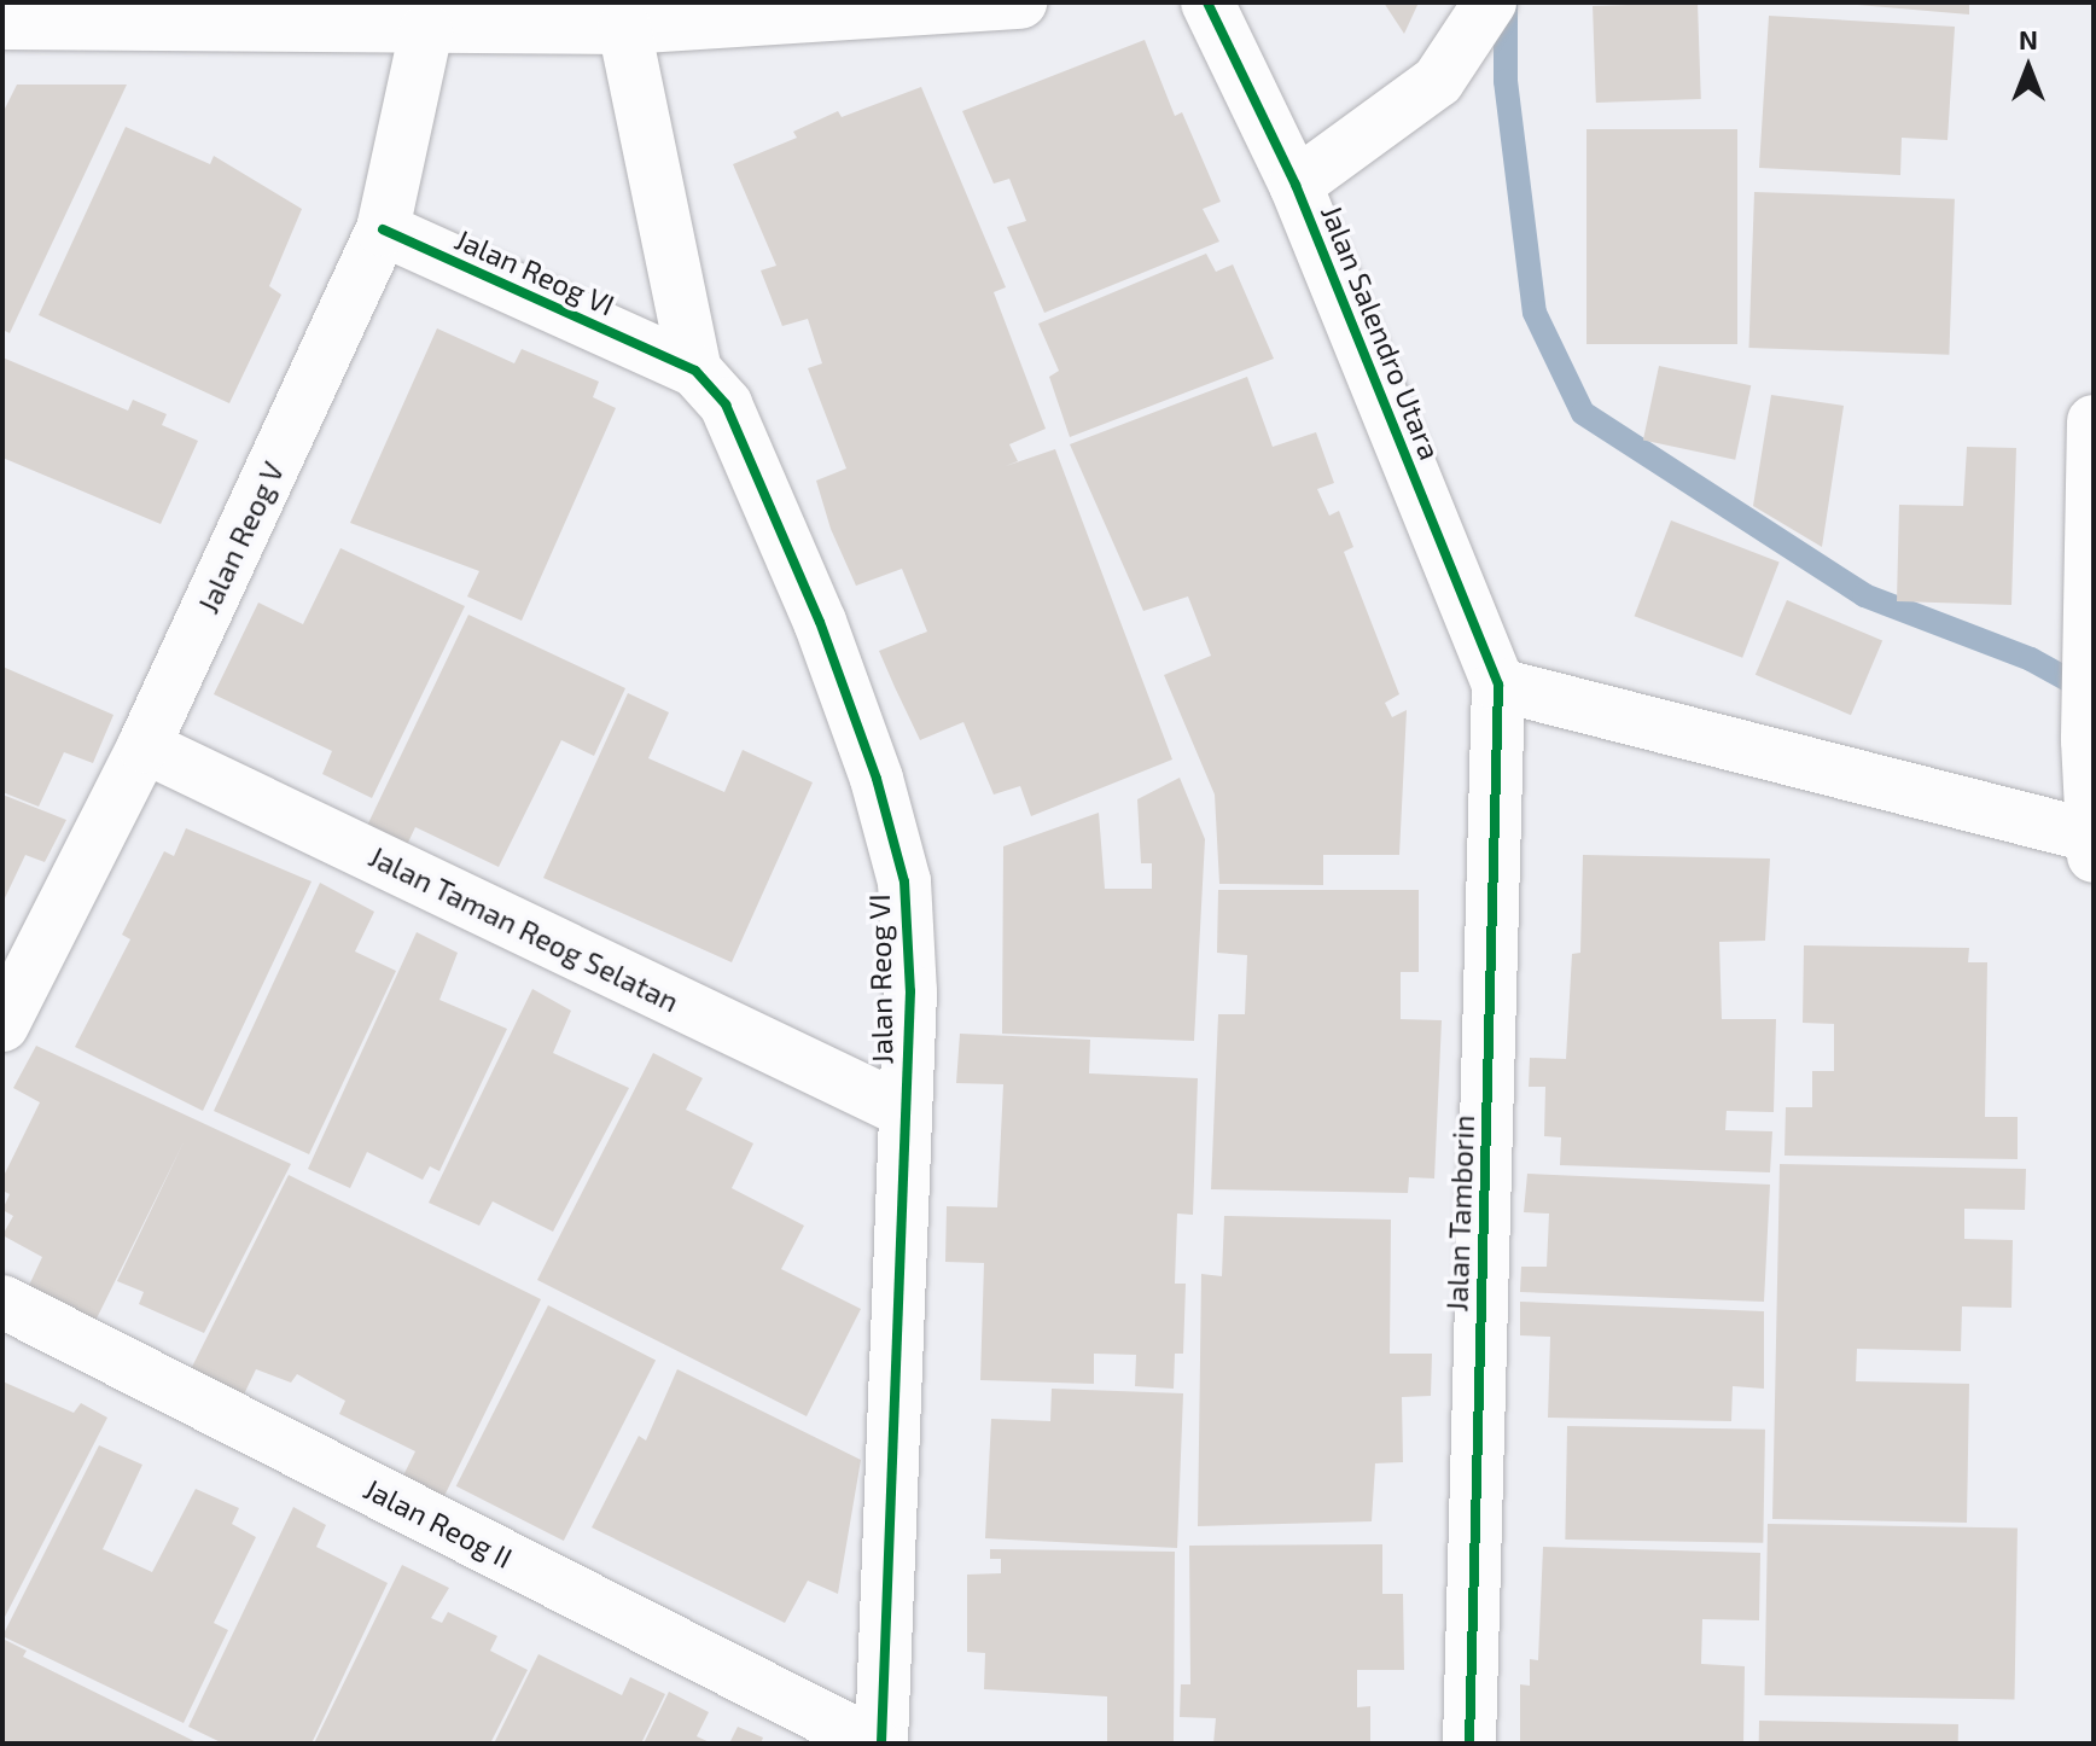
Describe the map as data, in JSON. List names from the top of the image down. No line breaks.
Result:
{"streets":{"street":["Jalan Reog VI","Jalan Salendro Utara","Jalan Reog V","Jalan Taman Reog Selatan","Jalan Tamborin","Jalan Reog II"]},"crossings":[["Jalan Reog VI","Jalan Reog V"],["Jalan Reog VI","Jalan Taman Reog Selatan"],["Jalan Reog VI","Jalan Reog II"],["Jalan Salendro Utara","Jalan Tamborin"],["Jalan Reog V","Jalan Taman Reog Selatan"]],"north":"top"}
